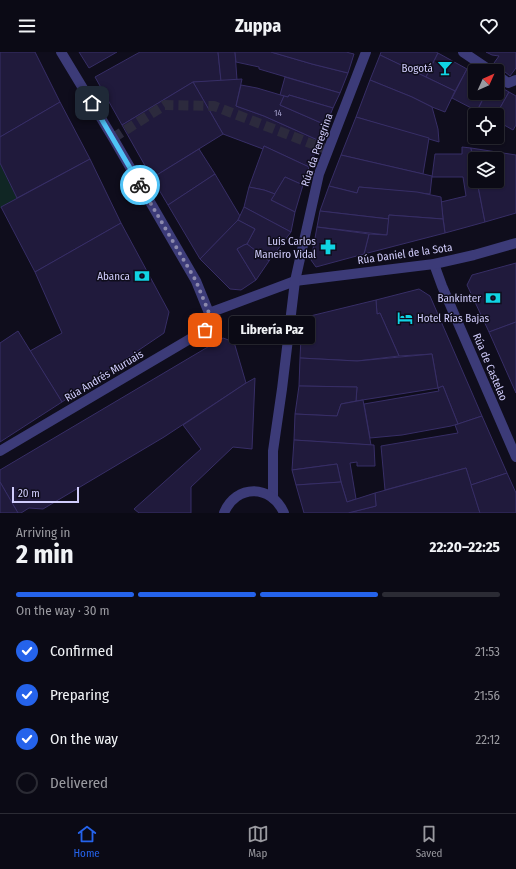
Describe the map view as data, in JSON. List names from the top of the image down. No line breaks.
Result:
{"streets":{"street":["Rúa da Peregrina","Rúa Daniel de la Sota","Rúa de Castelao","Rúa Andrés Muruais"]},"crossings":[["Rúa da Peregrina","Rúa Daniel de la Sota"],["Rúa Daniel de la Sota","Rúa de Castelao"]],"places":{"bar":["Bogotá"],"pharmacy":["Luis Carlos Maneiro Vidal"],"bank":["Abanca","Bankinter"],"hotel":["Hotel Rías Bajas"],"other":["Librería Paz"]},"house_numbers":["14"],"scale_bar":"20 m","north":"top right","page":{"header":"Zuppa","bubble":"Librería Paz","scale":"20 m","heading":["2 min","Arriving in","22:20–22:25"],"bar":"On the way · 30 m","list":[["Confirmed","21:53"],["Preparing","21:56"],["On the way","22:12"],"Delivered"],"tabs":["Home","Map","Saved"]}}
